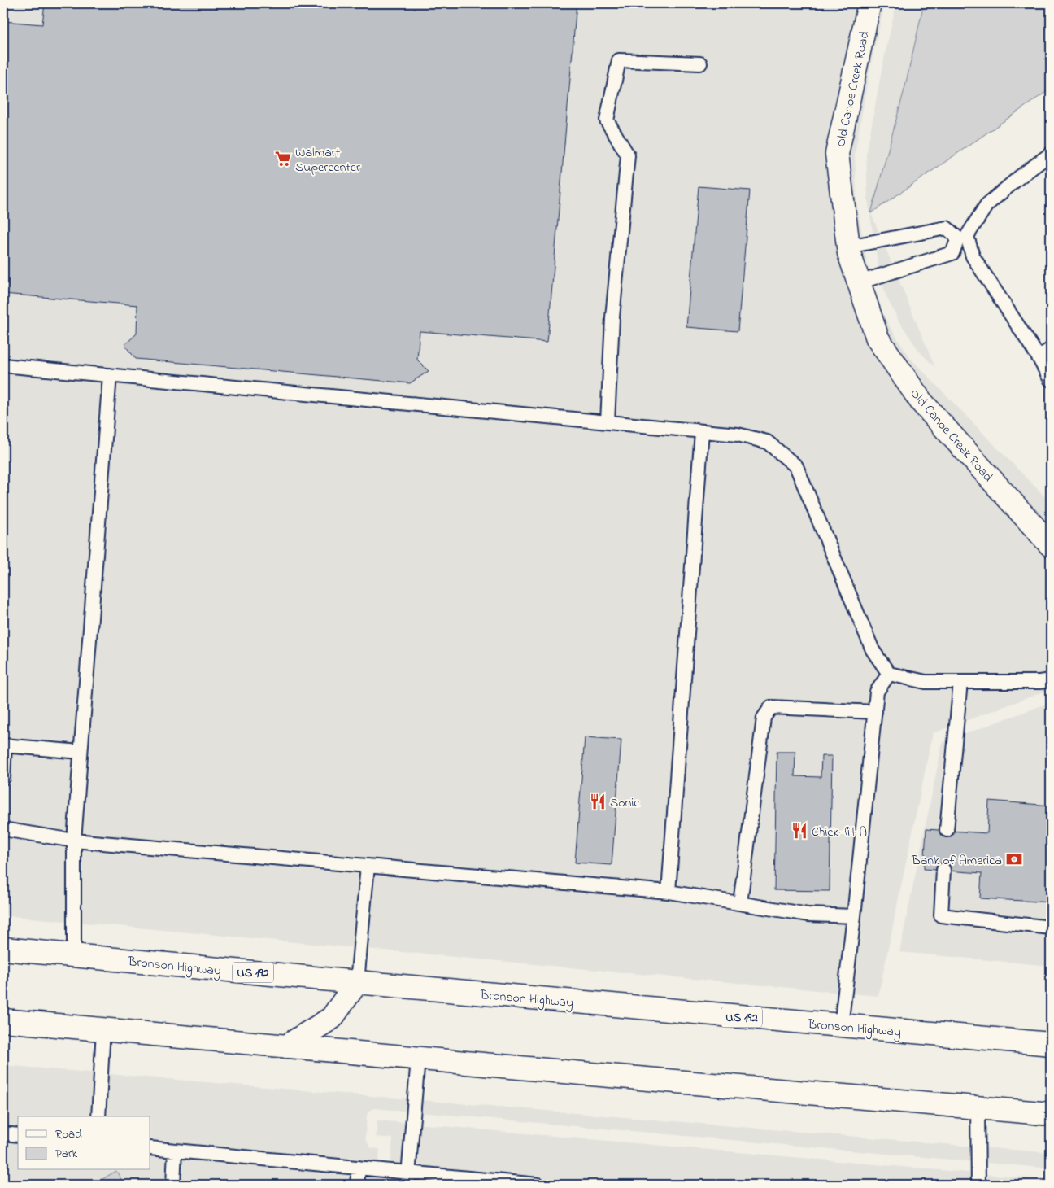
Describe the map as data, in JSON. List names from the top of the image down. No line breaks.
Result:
{"streets":{"main road":["Old Canoe Creek Road","Bronson Highway","US 192"]},"places":{"supermarket":["Walmart Supercenter"],"restaurant":["Sonic","Chick-fil-A"],"bank":["Bank of America"]},"legend":["Road","Park"]}
